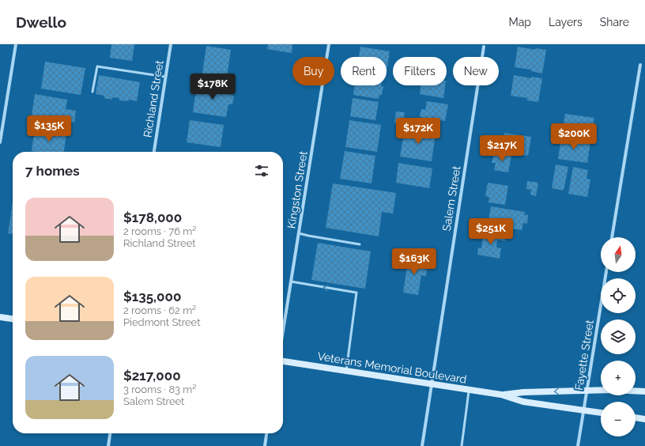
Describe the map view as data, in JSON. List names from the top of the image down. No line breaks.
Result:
{"streets":{"street":["Richland Street","Kingston Street","Salem Street","Fayette Street","Veterans Memorial Boulevard"]},"crossings":[["Salem Street","Veterans Memorial Boulevard"],["Fayette Street","Veterans Memorial Boulevard"]],"north":"top","page":{"header":"Dwello","nav":["Map","Layers","Share"],"chip":["Buy","Rent","Filters","New"],"price":["$178K","$135K","$172K","$200K","$217K","$251K","$163K"],"heading":"7 homes","list":[{"name":"$178,000","note":"2 rooms · 76 m² · Richland Street"},{"name":"$135,000","note":"2 rooms · 62 m² · Piedmont Street"},{"name":"$217,000","note":"3 rooms · 83 m² · Salem Street"}],"map_buttons":["+","−"]}}
